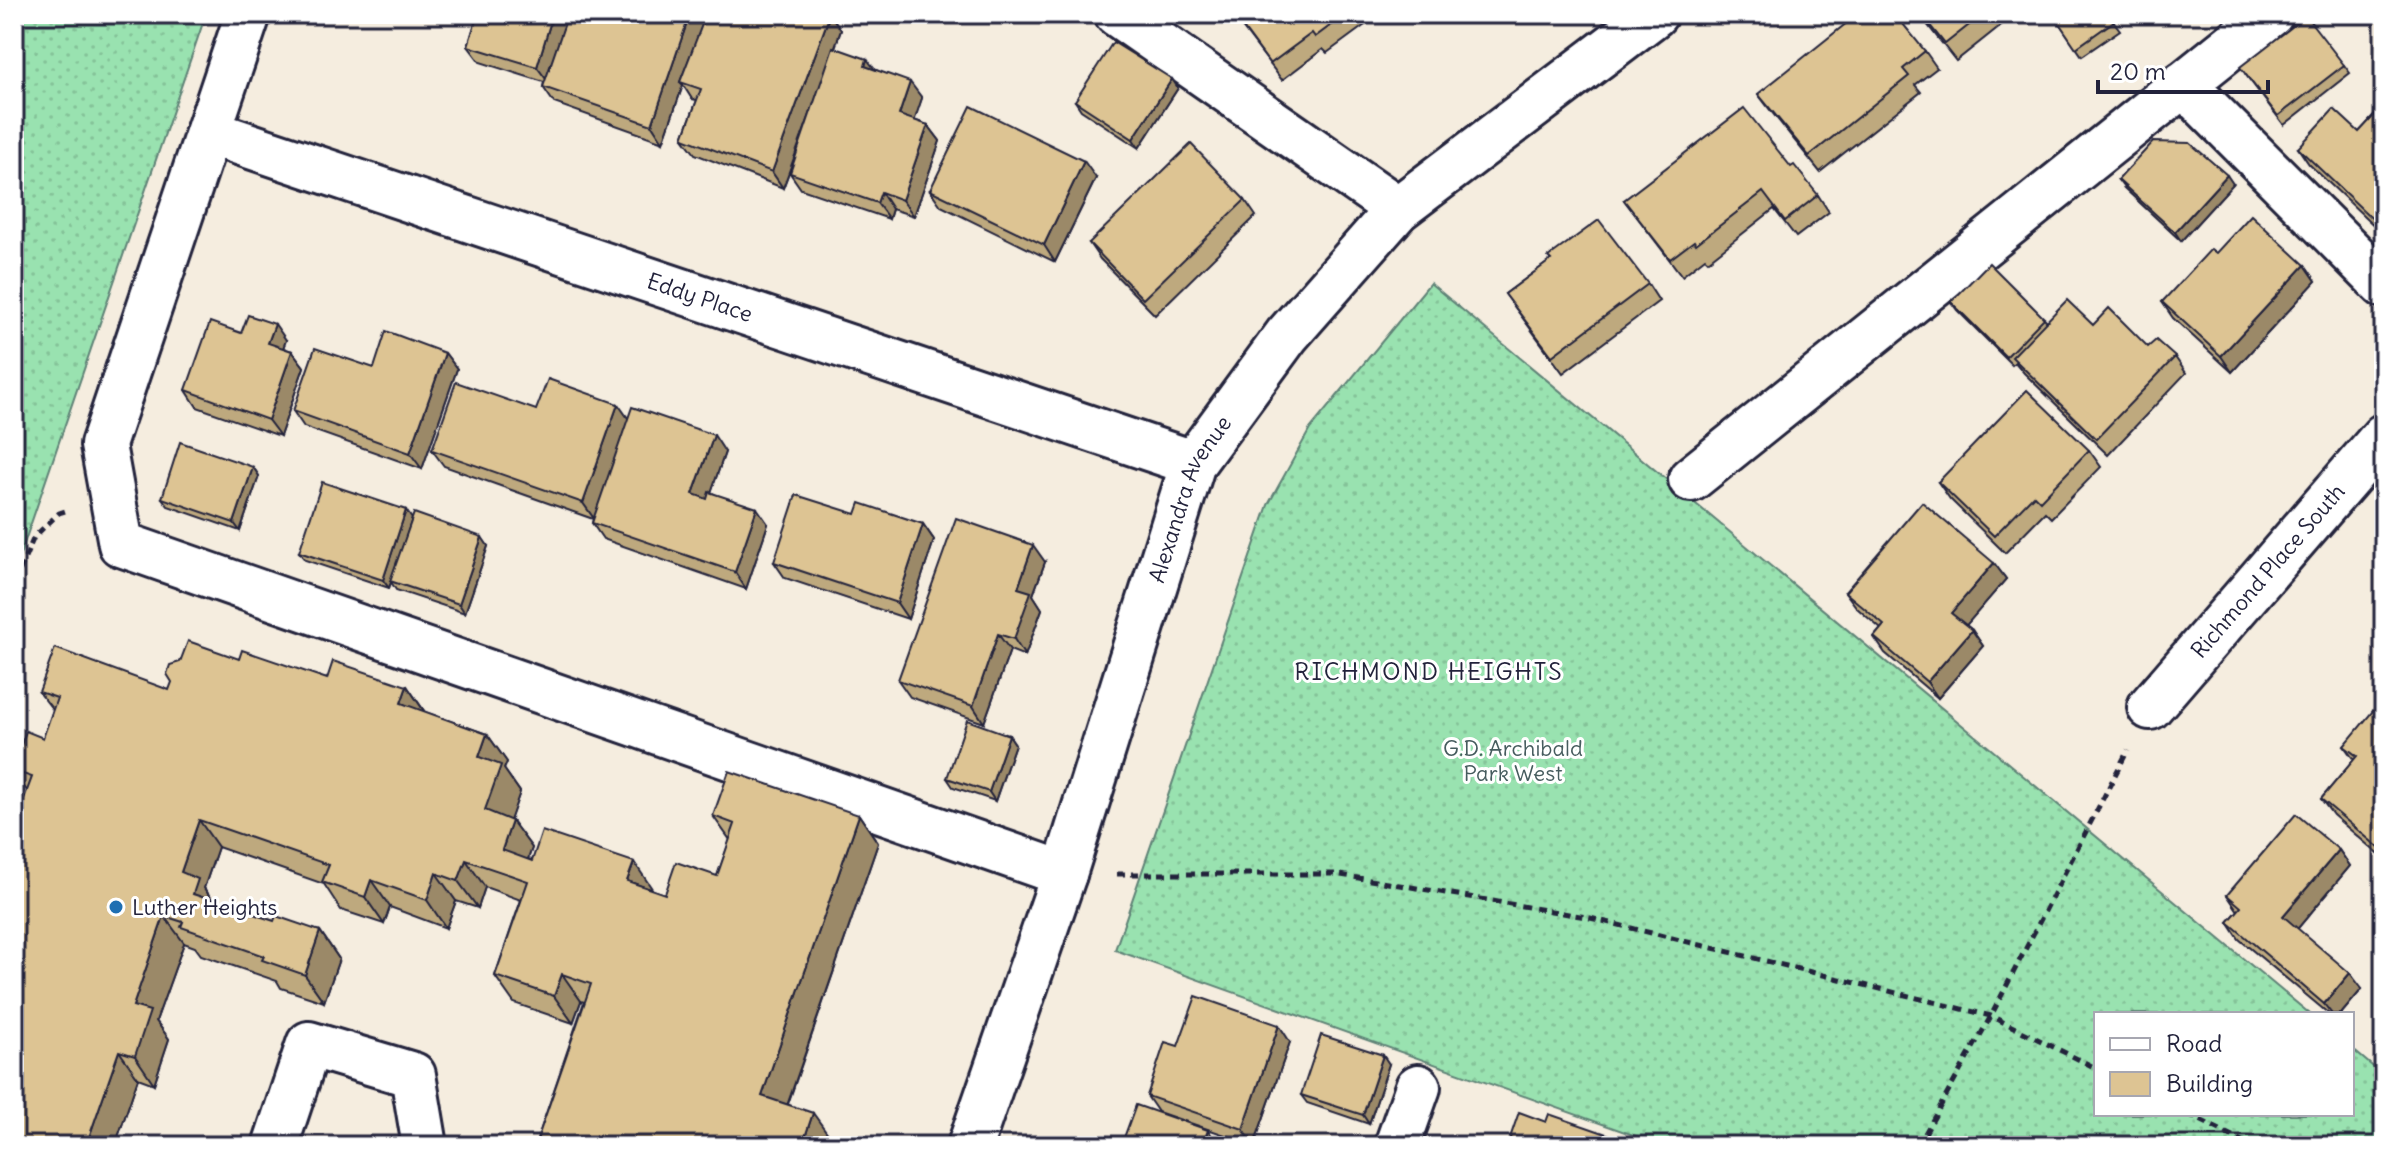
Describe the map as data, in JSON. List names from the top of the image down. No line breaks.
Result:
{"streets":{"street":["Eddy Place","Alexandra Avenue","Richmond Place South"]},"crossings":[["Eddy Place","Alexandra Avenue"]],"districts":["RICHMOND HEIGHTS"],"parks":["G.D. Archibald Park West"],"places":["Luther Heights"],"legend":["Road","Building"],"scale_bar":"20 m"}
